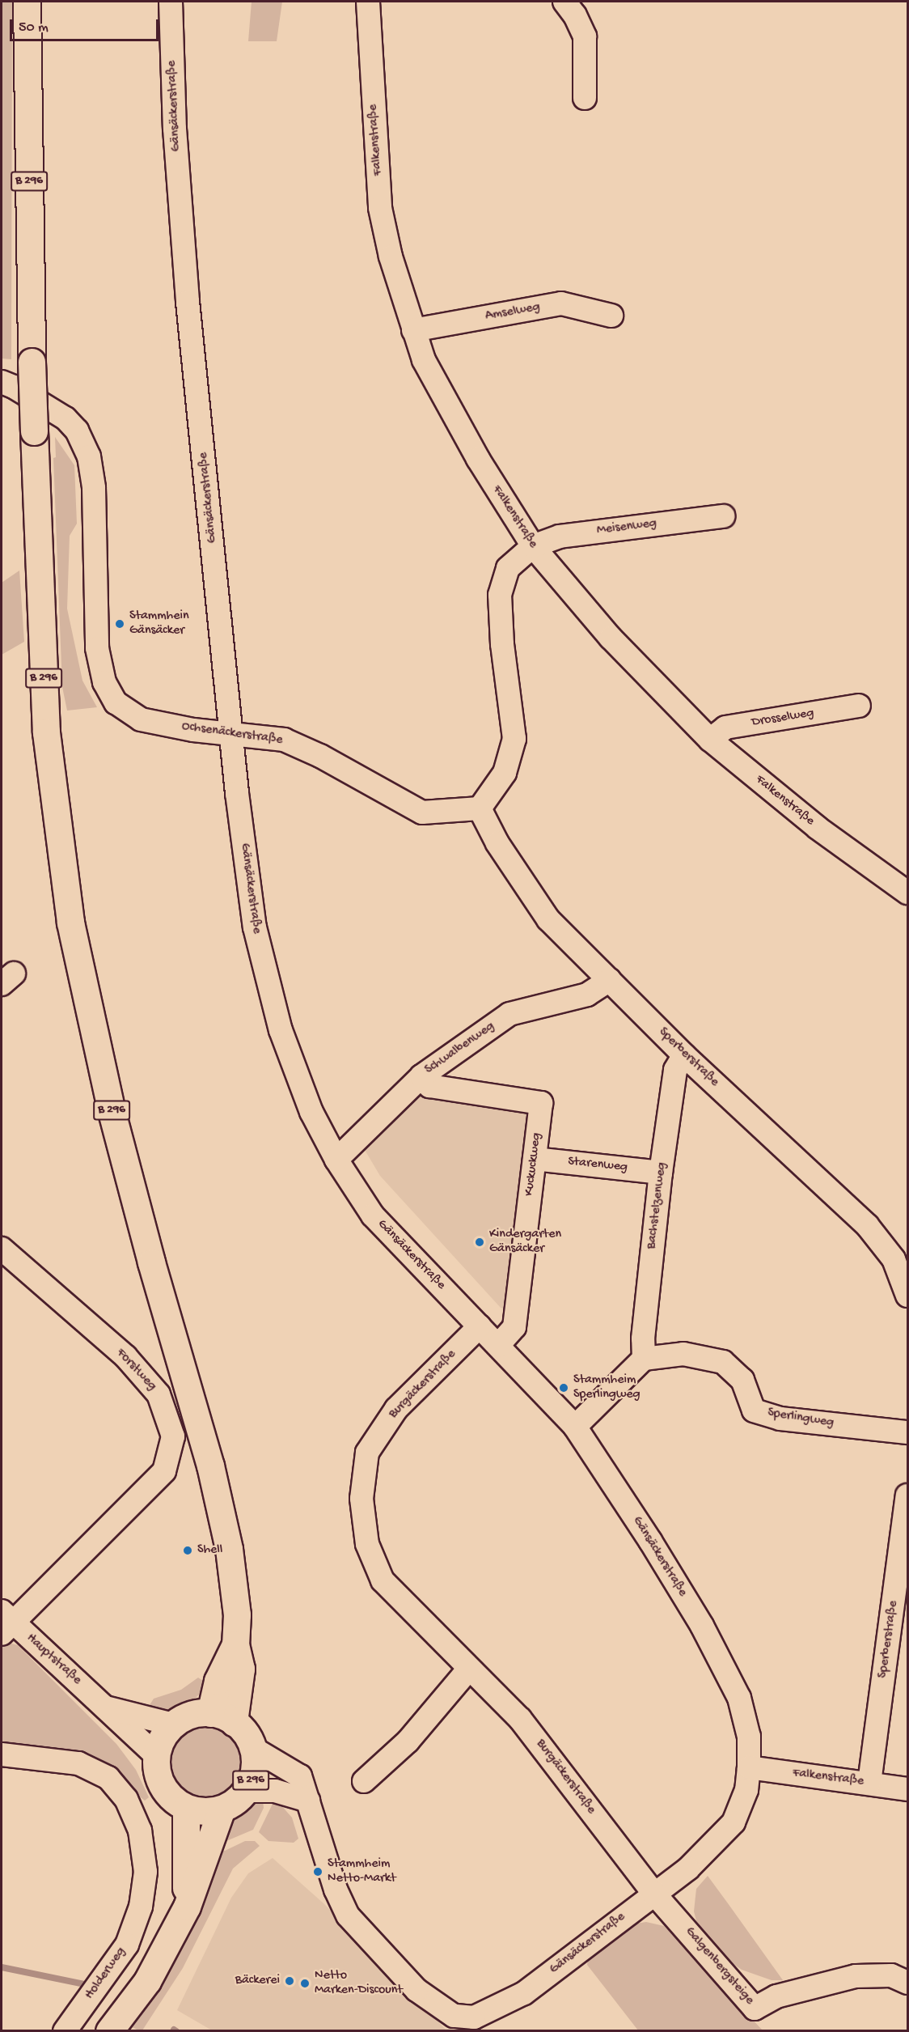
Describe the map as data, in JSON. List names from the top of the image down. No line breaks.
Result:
{"streets":{"main road":["B 296"],"street":["Gänsäckerstraße","Falkenstraße","Amselweg","Meisenweg","Drosselweg","Ochsenäckerstraße","Schwalbenweg","Sperberstraße","Kuckuckweg","Starenweg","Bachstelzenweg","Forstweg","Burgäckerstraße","Sperlingweg","Hauptstraße","Galgenbergsteige","Holderweg"]},"crossings":[["Gänsäckerstraße","Falkenstraße"],["Gänsäckerstraße","B 296"],["Gänsäckerstraße","Ochsenäckerstraße"],["Gänsäckerstraße","Schwalbenweg"],["Gänsäckerstraße","Kuckuckweg"],["Gänsäckerstraße","Burgäckerstraße"],["Gänsäckerstraße","Hauptstraße"],["Gänsäckerstraße","Galgenbergsteige"],["Falkenstraße","Amselweg"],["Falkenstraße","Meisenweg"],["Falkenstraße","Drosselweg"],["Falkenstraße","Sperberstraße"],["B 296","Hauptstraße"],["Ochsenäckerstraße","Sperberstraße"],["Schwalbenweg","Sperberstraße"],["Schwalbenweg","Kuckuckweg"],["Sperberstraße","Bachstelzenweg"],["Kuckuckweg","Starenweg"],["Starenweg","Bachstelzenweg"],["Bachstelzenweg","Sperlingweg"],["Forstweg","Hauptstraße"],["Burgäckerstraße","Galgenbergsteige"]],"places":["Stammhein Gänsäcker","Kindergarten Gänsäcker","Stammheim Sperlingweg","Shell","Stammheim Netto-Markt","Bäckerei","Netto Marken-Discount"],"scale_bar":"50 m"}
